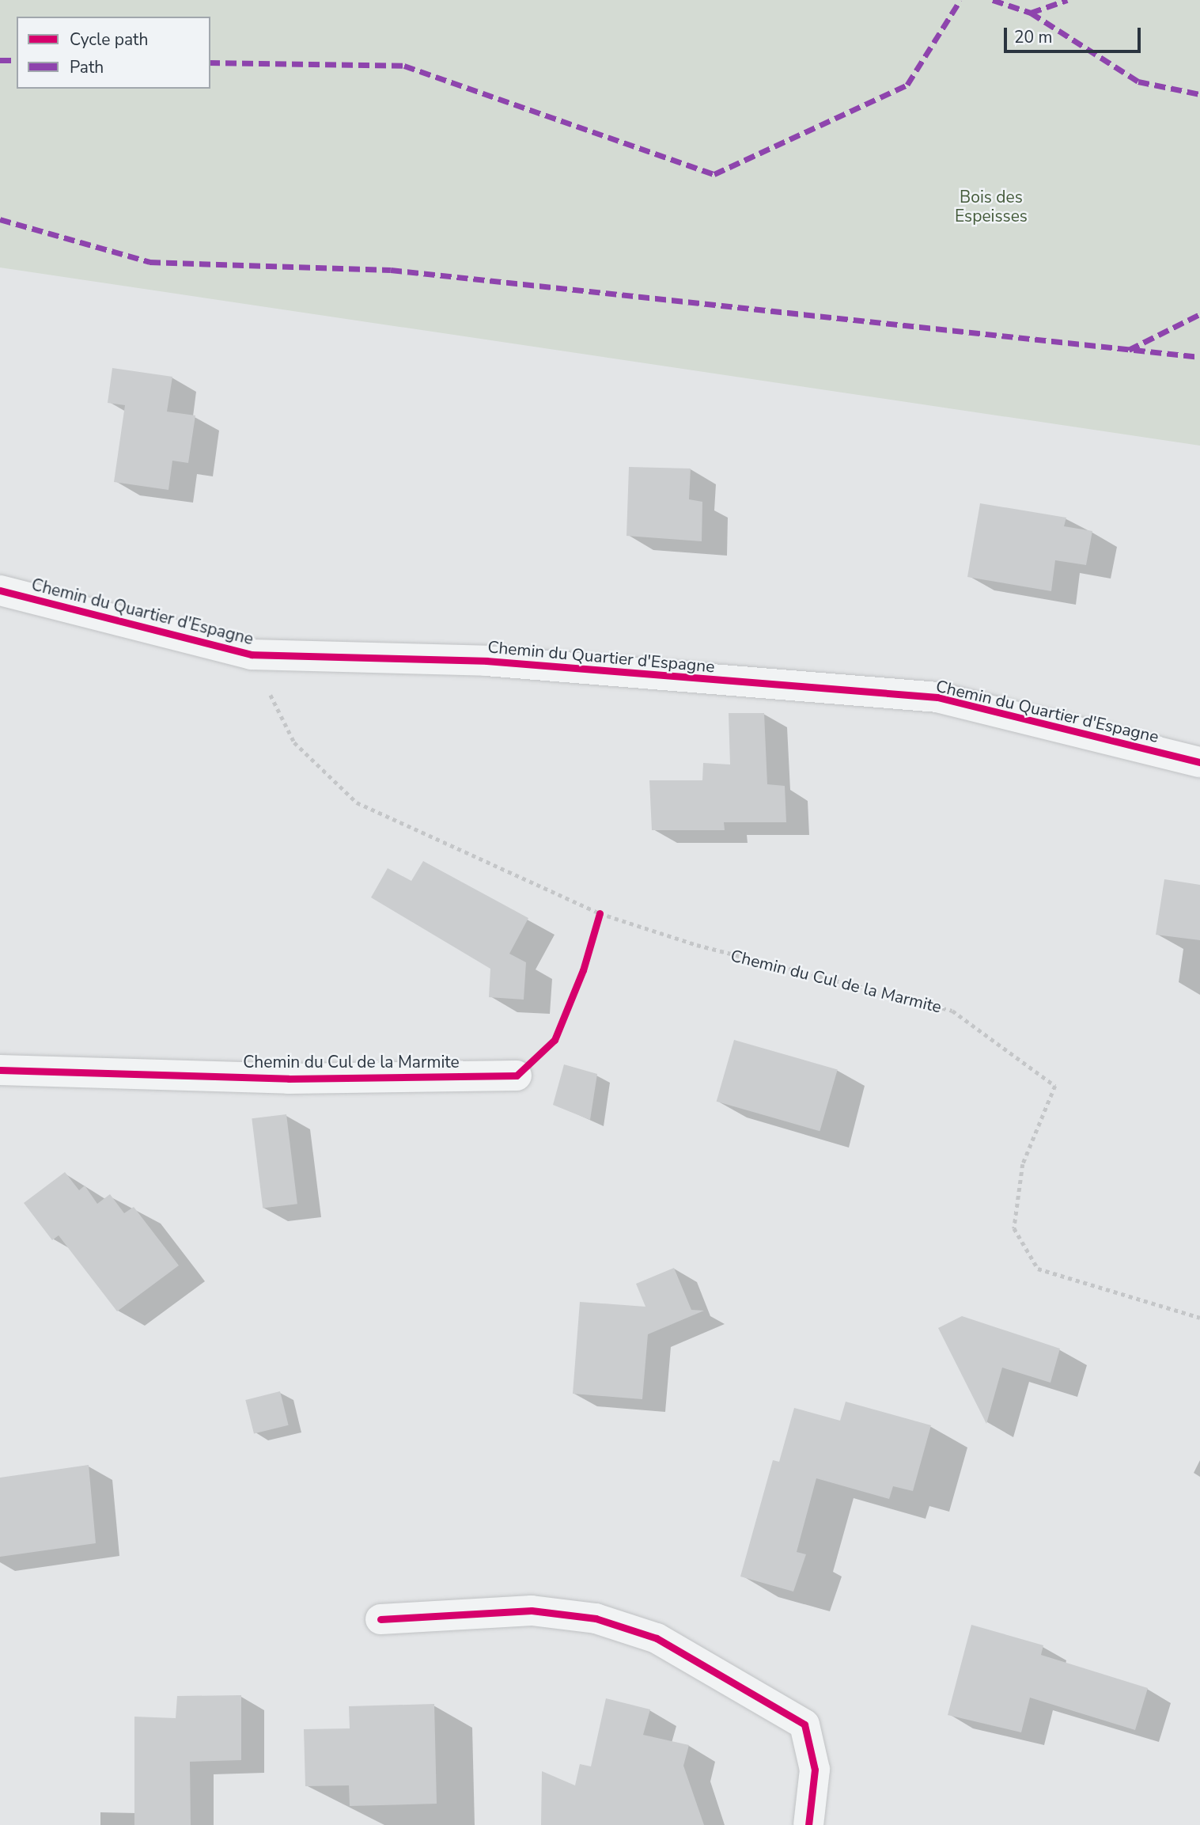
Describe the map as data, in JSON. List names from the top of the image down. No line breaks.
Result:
{"streets":{"street":["Chemin du Quartier d'Espagne","Chemin du Cul de la Marmite"]},"crossings":[["Chemin du Quartier d'Espagne","Chemin du Cul de la Marmite"]],"parks":["Bois des Espeisses"],"legend":["Cycle path","Path"],"scale_bar":"20 m"}
